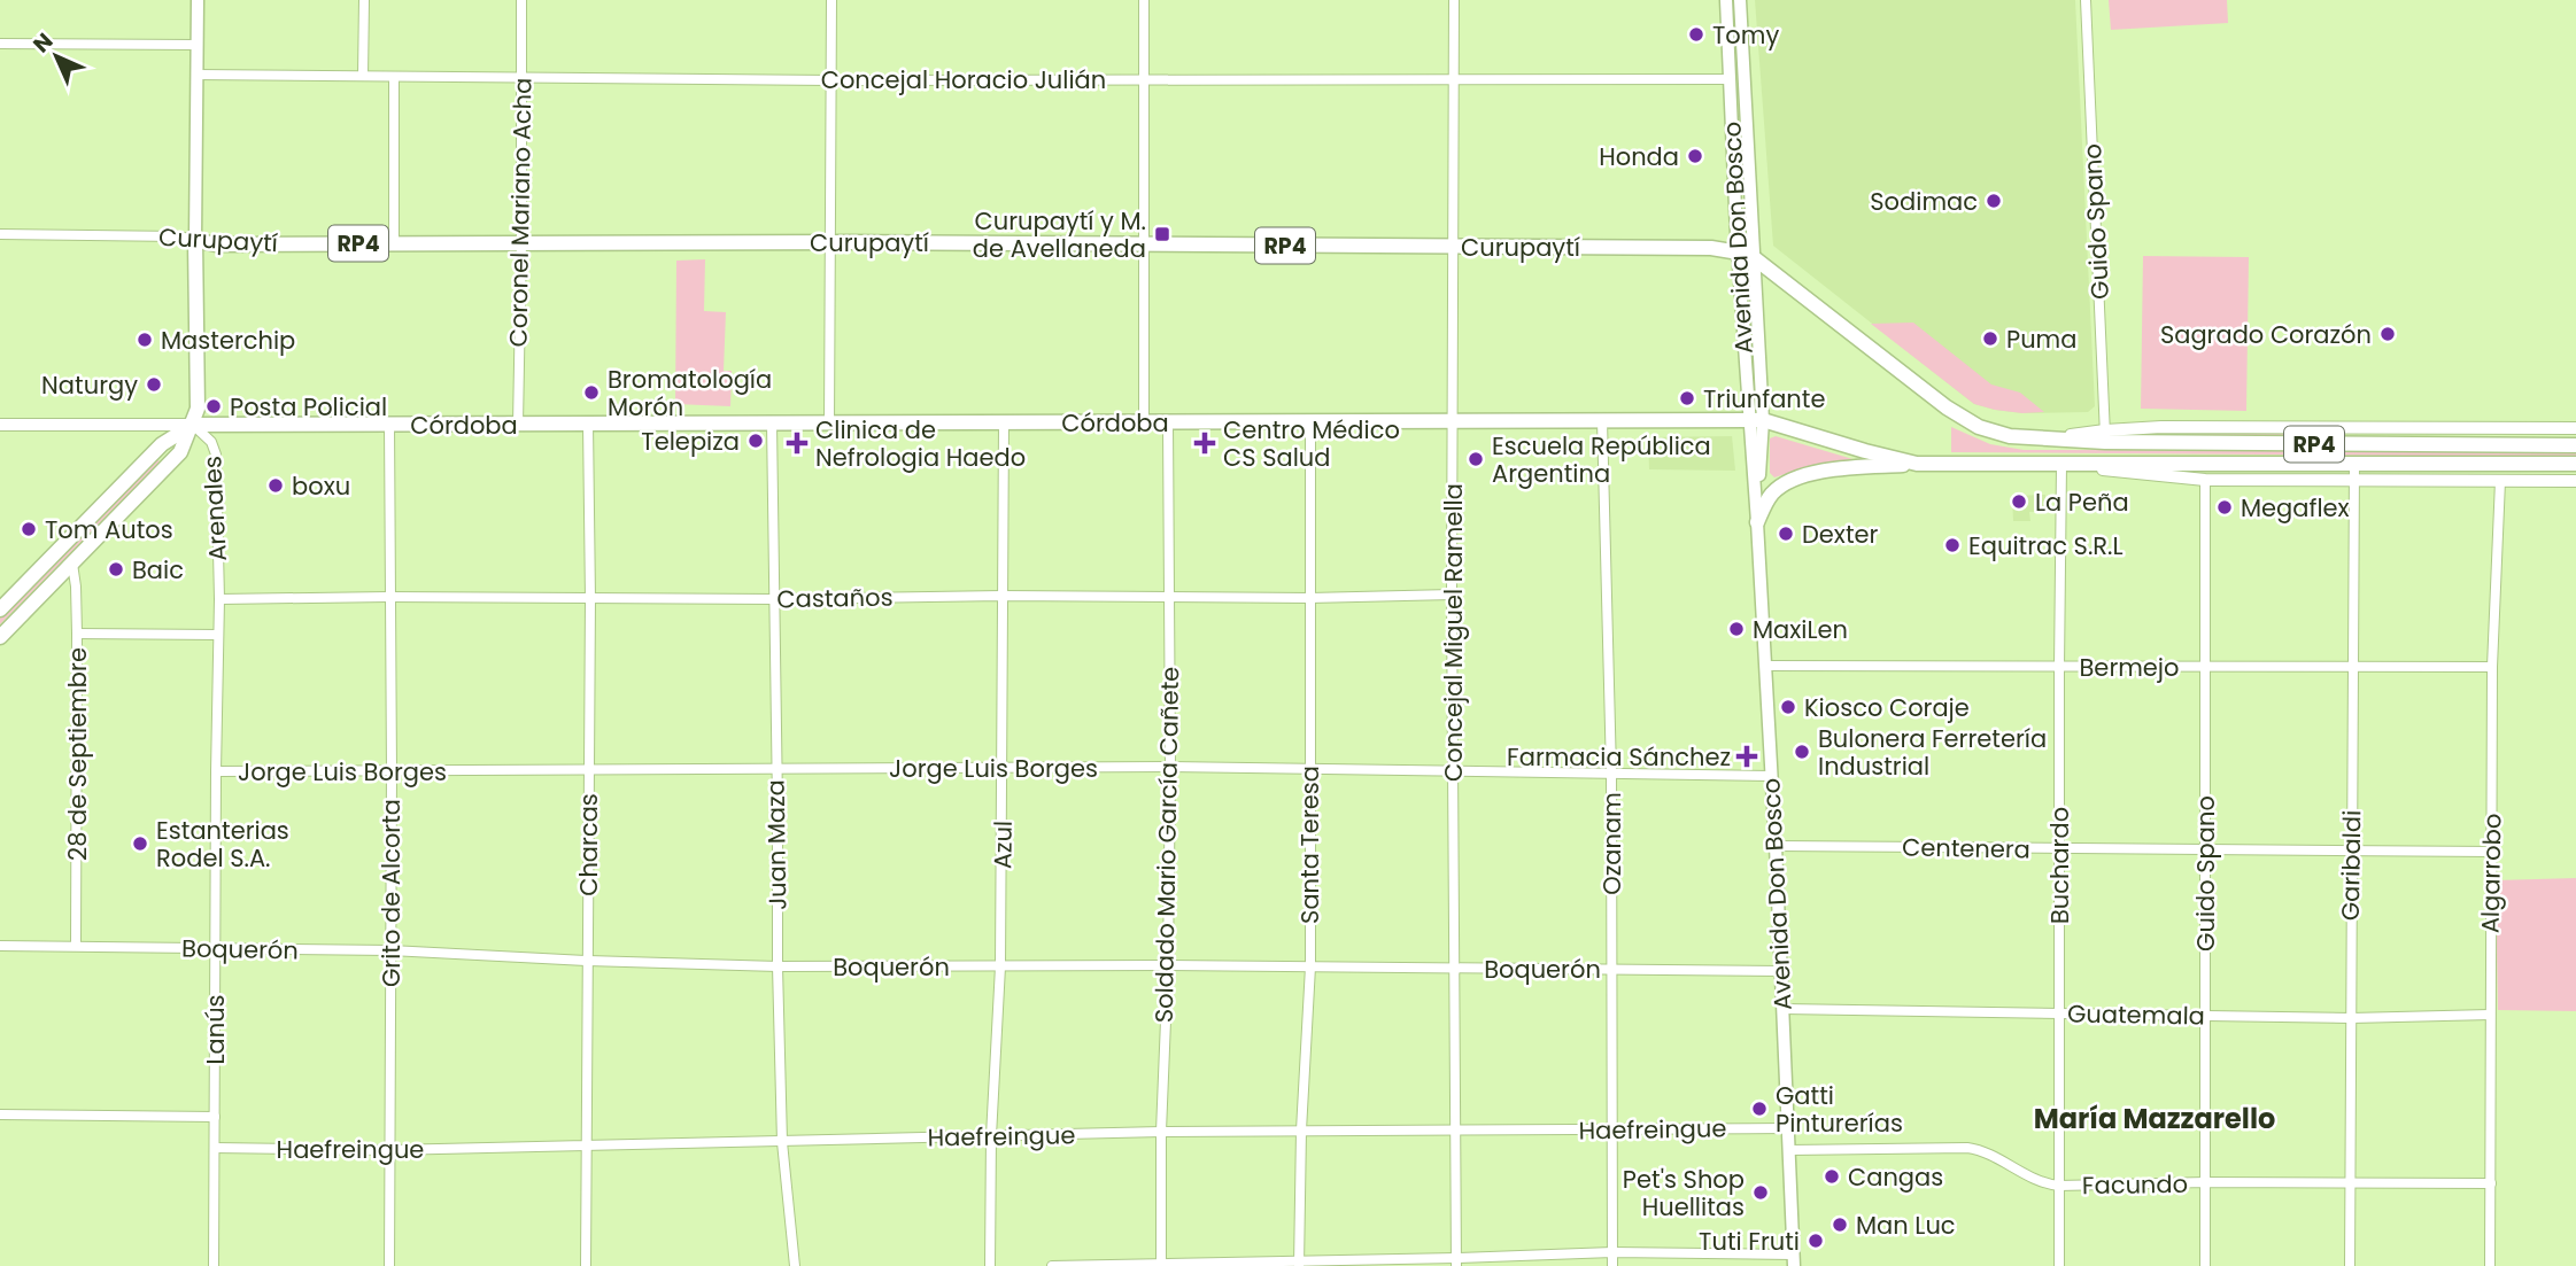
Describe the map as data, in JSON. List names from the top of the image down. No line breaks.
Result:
{"streets":{"main road":["Avenida Don Bosco","Curupaytí","RP4","Córdoba"],"street":["Concejal Horacio Julián","Coronel Mariano Acha","Guido Spano","Arenales","Castaños","Concejal Miguel Ramella","Bermejo","28 de Septiembre","Jorge Luis Borges","Ozanam","Charcas","Juan Maza","Azul","Soldado Mario García Cañete","Santa Teresa","Centenera","Buchardo","Garibaldi","Algarrobo","Grito de Alcorta","Boquerón","Guatemala","Lanús","Haefreingue","Facundo"]},"crossings":[["Concejal Horacio Julián","Coronel Mariano Acha"],["Concejal Horacio Julián","Avenida Don Bosco"],["Concejal Horacio Julián","Concejal Miguel Ramella"],["Coronel Mariano Acha","Curupaytí"],["Coronel Mariano Acha","Córdoba"],["Guido Spano","RP4"],["Guido Spano","Bermejo"],["Guido Spano","Centenera"],["Guido Spano","Guatemala"],["Guido Spano","Facundo"],["Avenida Don Bosco","Curupaytí"],["Avenida Don Bosco","RP4"],["Avenida Don Bosco","Córdoba"],["Avenida Don Bosco","Bermejo"],["Avenida Don Bosco","Jorge Luis Borges"],["Avenida Don Bosco","Centenera"],["Avenida Don Bosco","Boquerón"],["Avenida Don Bosco","Guatemala"],["Avenida Don Bosco","Haefreingue"],["Avenida Don Bosco","Facundo"],["Curupaytí","RP4"],["Curupaytí","Concejal Miguel Ramella"],["RP4","Córdoba"],["RP4","Buchardo"],["RP4","Garibaldi"],["Córdoba","Arenales"],["Córdoba","Concejal Miguel Ramella"],["Córdoba","Ozanam"],["Córdoba","Charcas"],["Córdoba","Juan Maza"],["Córdoba","Azul"],["Córdoba","Soldado Mario García Cañete"],["Córdoba","Santa Teresa"],["Córdoba","Grito de Alcorta"],["Arenales","Castaños"],["Arenales","Lanús"],["Castaños","Concejal Miguel Ramella"],["Castaños","Charcas"],["Castaños","Juan Maza"],["Castaños","Azul"],["Castaños","Soldado Mario García Cañete"],["Castaños","Santa Teresa"],["Castaños","Grito de Alcorta"],["Castaños","Lanús"],["Concejal Miguel Ramella","Jorge Luis Borges"],["Concejal Miguel Ramella","Boquerón"],["Concejal Miguel Ramella","Haefreingue"],["Bermejo","Buchardo"],["Bermejo","Garibaldi"],["Bermejo","Algarrobo"],["28 de Septiembre","Boquerón"],["Jorge Luis Borges","Ozanam"],["Jorge Luis Borges","Charcas"],["Jorge Luis Borges","Juan Maza"],["Jorge Luis Borges","Azul"],["Jorge Luis Borges","Soldado Mario García Cañete"],["Jorge Luis Borges","Santa Teresa"],["Jorge Luis Borges","Grito de Alcorta"],["Jorge Luis Borges","Lanús"],["Ozanam","Boquerón"],["Ozanam","Haefreingue"],["Charcas","Boquerón"],["Charcas","Haefreingue"],["Juan Maza","Boquerón"],["Juan Maza","Haefreingue"],["Azul","Boquerón"],["Azul","Haefreingue"],["Soldado Mario García Cañete","Boquerón"],["Soldado Mario García Cañete","Haefreingue"],["Santa Teresa","Boquerón"],["Santa Teresa","Haefreingue"],["Centenera","Buchardo"],["Centenera","Garibaldi"],["Centenera","Algarrobo"],["Buchardo","Guatemala"],["Buchardo","Facundo"],["Garibaldi","Guatemala"],["Garibaldi","Facundo"],["Algarrobo","Guatemala"],["Algarrobo","Facundo"],["Grito de Alcorta","Boquerón"],["Grito de Alcorta","Haefreingue"],["Boquerón","Lanús"],["Lanús","Haefreingue"]],"districts":["María Mazzarello"],"places":{"other":["Tomy","Honda","Sodimac","Sagrado Corazón","Puma","Masterchip","Naturgy","Bromatología Morón","Triunfante","Posta Policial","Telepiza","Escuela República Argentina","boxu","La Peña","Megaflex","Tom Autos","Dexter","Equitrac S.R.L","Baic","MaxiLen","Kiosco Coraje","Bulonera Ferretería Industrial","Estanterias Rodel S.A.","Gatti Pinturerías","Cangas","Pet's Shop Huellitas","Man Luc","Tuti Fruti"],"transit":["Curupaytí y M. de Avellaneda"],"health":["Clinica de Nefrologia Haedo","Centro Médico CS Salud","Farmacia Sánchez"]},"north":"top left"}
